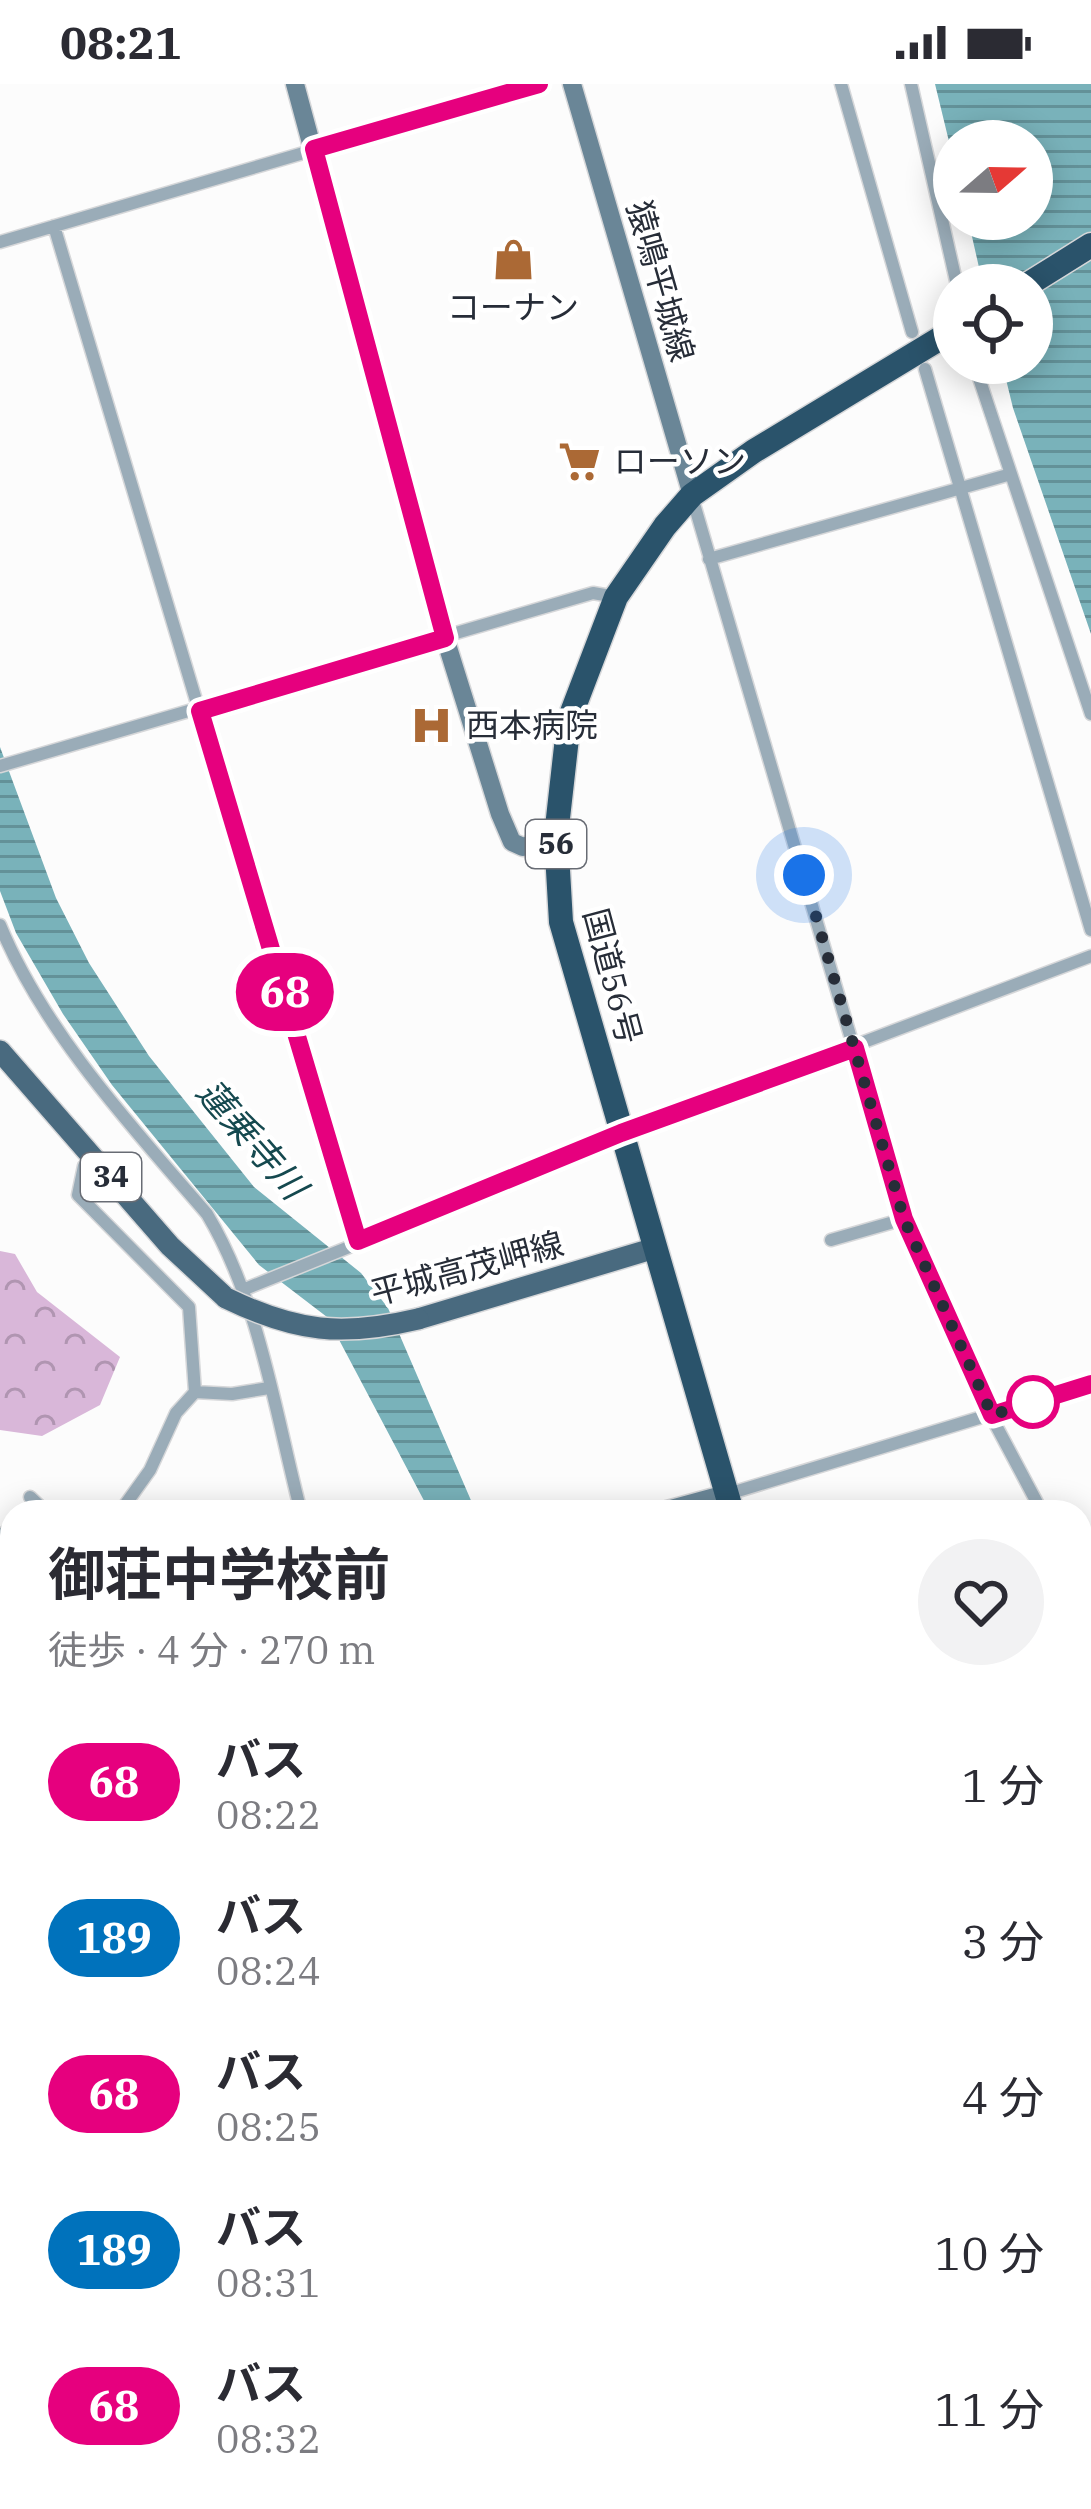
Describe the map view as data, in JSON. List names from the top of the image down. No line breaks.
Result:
{"streets":{"highway":["56","国道56号"],"main road":["34","平城高茂岬線"],"street":["猿鳴平城線"]},"crossings":[["猿鳴平城線","国道56号"],["国道56号","平城高茂岬線"],["34","平城高茂岬線"]],"water":["蓮乗寺川"],"places":{"shop":["コーナン"],"supermarket":["ローソン"],"hospital":["西本病院"]},"lines":["bus line 68"],"north":"right","page":{"status":"08:21","on_map":"68","heading":["御荘中学校前","徒歩 · 4 分 · 270 m"],"list":[{"mark":"68","name":"バス","note":"08:22","value":"1 分"},{"mark":"189","name":"バス","note":"08:24","value":"3 分"},{"mark":"68","name":"バス","note":"08:25","value":"4 分"},{"mark":"189","name":"バス","note":"08:31","value":"10 分"},{"mark":"68","name":"バス","note":"08:32","value":"11 分"}]}}
